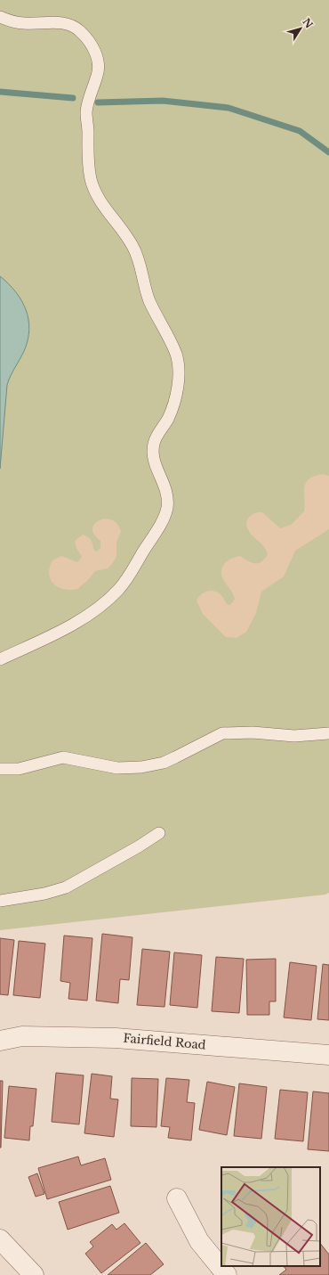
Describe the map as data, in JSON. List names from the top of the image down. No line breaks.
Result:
{"streets":{"street":["Fairfield Road"]},"north":"top right"}
